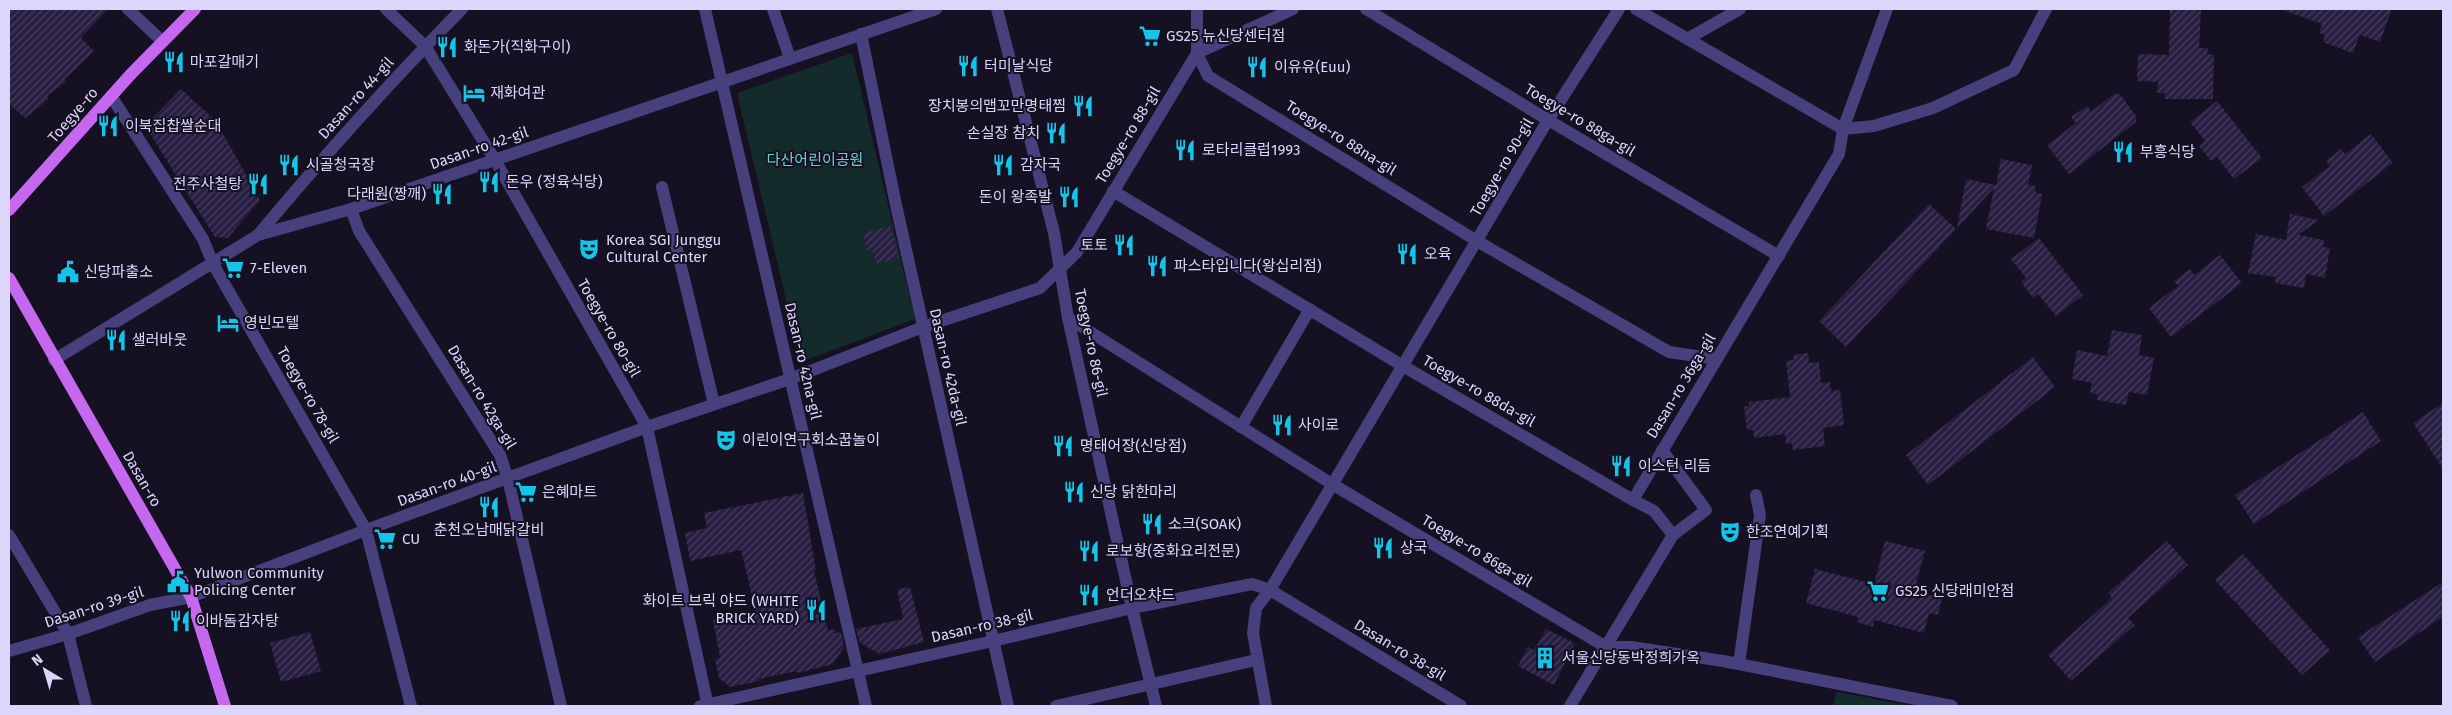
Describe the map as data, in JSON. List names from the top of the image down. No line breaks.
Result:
{"streets":{"main road":["Toegye-ro","Dasan-ro"],"street":["Dasan-ro 44-gil","Toegye-ro 88ga-gil","Toegye-ro 88-gil","Toegye-ro 88na-gil","Dasan-ro 42-gil","Toegye-ro 90-gil","Toegye-ro 80-gil","Toegye-ro 86-gil","Dasan-ro 42na-gil","Dasan-ro 42da-gil","Dasan-ro 36ga-gil","Toegye-ro 88da-gil","Toegye-ro 78-gil","Dasan-ro 42ga-gil","Dasan-ro 40-gil","Toegye-ro 86ga-gil","Dasan-ro 39-gil","Dasan-ro 38-gil"]},"crossings":[["Dasan-ro 44-gil","Dasan-ro 42-gil"],["Dasan-ro 44-gil","Toegye-ro 80-gil"],["Toegye-ro","Toegye-ro 78-gil"],["Toegye-ro 88ga-gil","Toegye-ro 90-gil"],["Toegye-ro 88ga-gil","Dasan-ro 36ga-gil"],["Toegye-ro 88-gil","Toegye-ro 88na-gil"],["Toegye-ro 88-gil","Toegye-ro 86-gil"],["Toegye-ro 88-gil","Toegye-ro 88da-gil"],["Toegye-ro 88-gil","Dasan-ro 40-gil"],["Toegye-ro 88na-gil","Toegye-ro 90-gil"],["Toegye-ro 88na-gil","Dasan-ro 36ga-gil"],["Dasan-ro 42-gil","Toegye-ro 80-gil"],["Dasan-ro 42-gil","Dasan-ro 42na-gil"],["Dasan-ro 42-gil","Dasan-ro 42da-gil"],["Dasan-ro 42-gil","Toegye-ro 78-gil"],["Dasan-ro 42-gil","Dasan-ro 42ga-gil"],["Dasan-ro 42-gil","Dasan-ro"],["Toegye-ro 80-gil","Dasan-ro 40-gil"],["Toegye-ro 80-gil","Dasan-ro 38-gil"],["Toegye-ro 86-gil","Dasan-ro 40-gil"],["Toegye-ro 86-gil","Toegye-ro 86ga-gil"],["Toegye-ro 86-gil","Dasan-ro 38-gil"],["Dasan-ro 42na-gil","Dasan-ro 40-gil"],["Dasan-ro 42na-gil","Dasan-ro 38-gil"],["Dasan-ro 42da-gil","Dasan-ro 40-gil"],["Dasan-ro 42da-gil","Dasan-ro 38-gil"],["Dasan-ro 36ga-gil","Toegye-ro 88da-gil"],["Toegye-ro 78-gil","Dasan-ro 40-gil"],["Dasan-ro 42ga-gil","Dasan-ro 40-gil"],["Dasan-ro","Dasan-ro 40-gil"],["Dasan-ro","Dasan-ro 39-gil"],["Dasan-ro 40-gil","Dasan-ro 39-gil"]],"parks":["다산어린이공원"],"places":{"supermarket":["GS25 뉴신당센터점","7-Eleven","은혜마트","CU","GS25 신당래미안점"],"restaurant":["화돈가(직화구이)","마포갈매기","터미날식당","이유유(Euu)","장치봉의맵꼬만명태찜","이북집찹쌀순대","손실장 참치","로타리클럽1993","부흥식당","시골청국장","감자국","돈우 (정육식당)","전주사철탕","다래원(짱깨)","돈이 왕족발","토토","오육","파스타입니다(왕십리점)","샐러바웃","사이로","명태어장(신당점)","이스턴 리듬","신당 닭한마리","춘천오남매닭갈비","소크(SOAK)","상국","로보향(중화요리전문)","언더오챠드","화이트 브릭 야드 (WHITE BRICK YARD)","이바돔감자탕"],"hotel":["재화여관","영빈모텔"],"theatre":["Korea SGI Junggu Cultural Center","이린이연구회소꿉놀이","한조연예기획"],"public building":["신당파출소","Yulwon Community Policing Center"],"building":["서울신당동박정희가옥"]},"north":"top left"}
